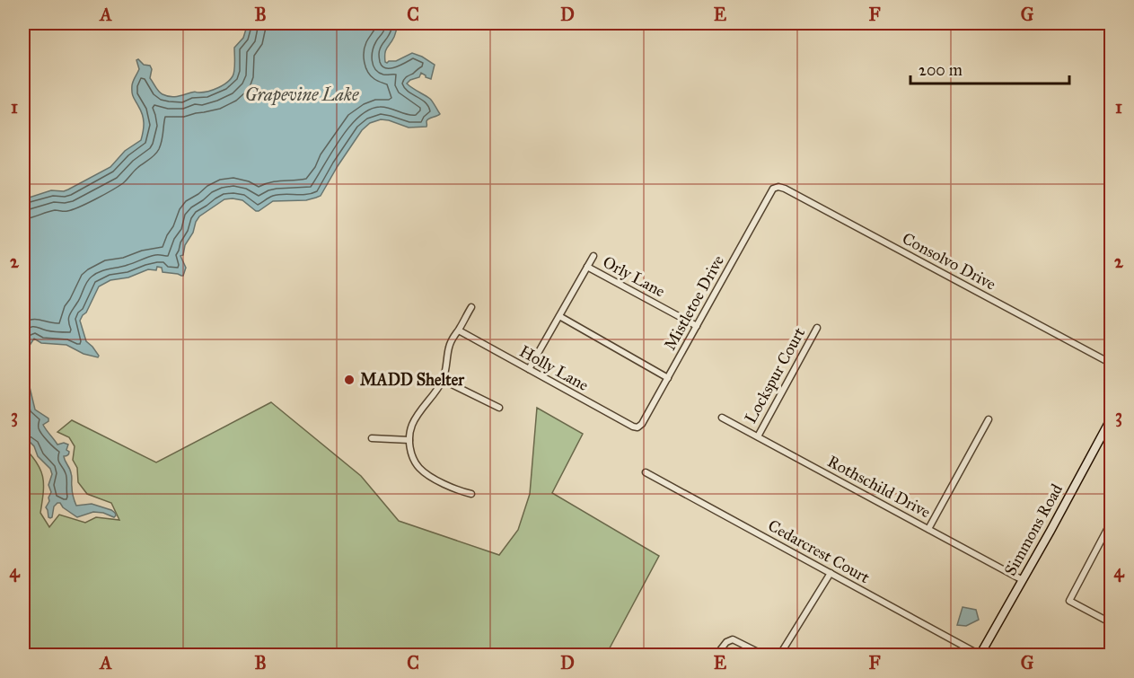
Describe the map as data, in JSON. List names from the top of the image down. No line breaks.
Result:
{"streets":{"street":["Consolvo Drive","Orly Lane","Mistletoe Drive","Holly Lane","Lockspur Court","Rothschild Drive","Simmons Road","Cedarcrest Court"]},"crossings":[["Consolvo Drive","Mistletoe Drive"],["Orly Lane","Mistletoe Drive"],["Mistletoe Drive","Holly Lane"],["Lockspur Court","Rothschild Drive"],["Rothschild Drive","Simmons Road"],["Simmons Road","Cedarcrest Court"]],"water":["Grapevine Lake"],"places":["MADD Shelter"],"scale_bar":"200 m","grid":{"columns":["A","B","C","D","E","F","G"],"rows":["1","2","3","4"]}}
